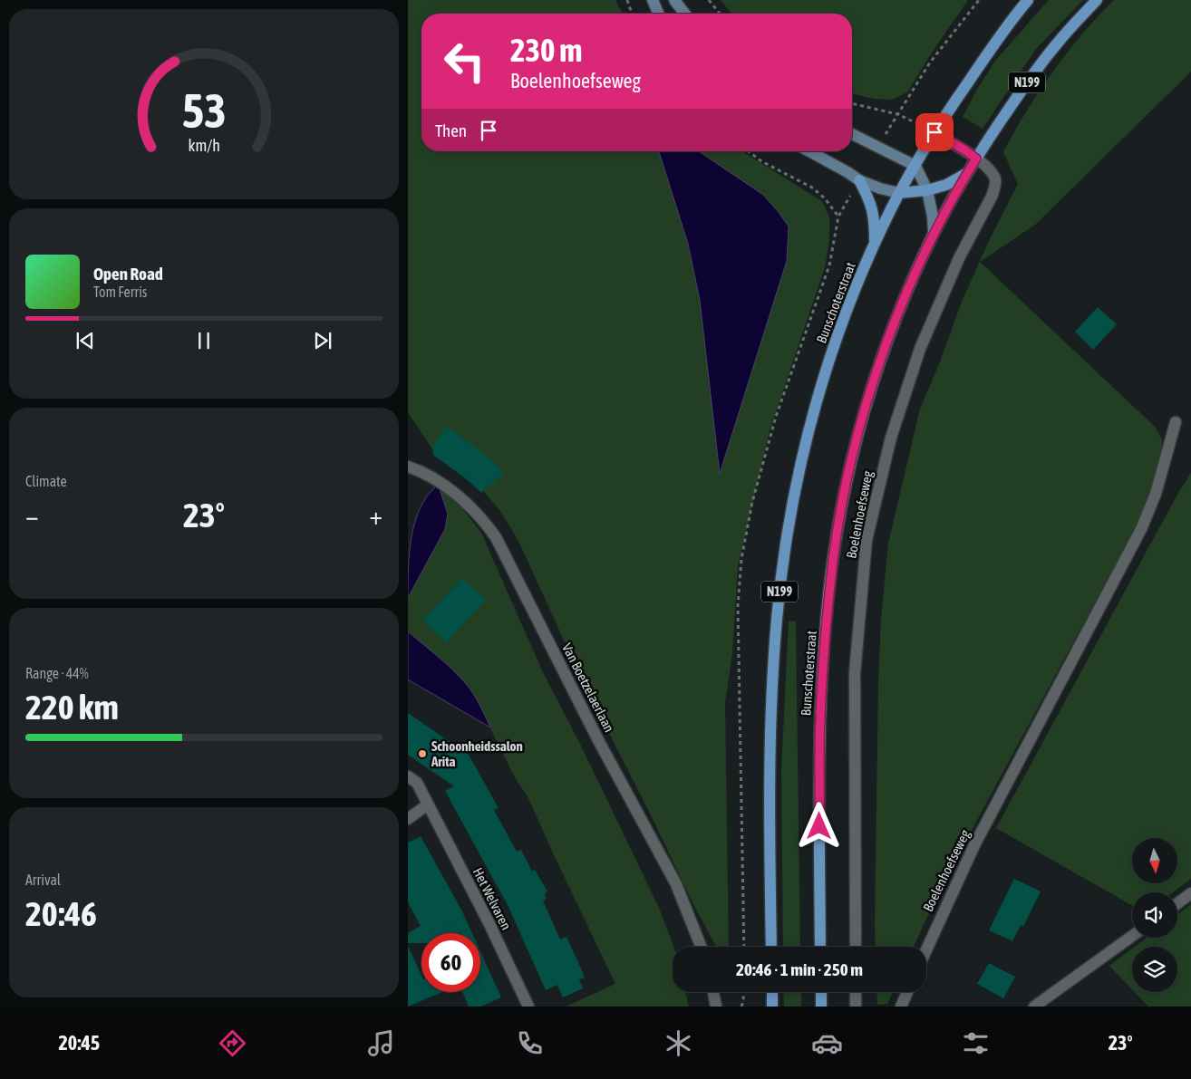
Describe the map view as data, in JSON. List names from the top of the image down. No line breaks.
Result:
{"streets":{"main road":["N199","Bunschoterstraat"],"street":["Boelenhoefseweg","Van Boetzelaerlaan","Het Welvaren"]},"crossings":[["Bunschoterstraat","Boelenhoefseweg"]],"places":["Schoonheidssalon Arita"],"north":"bottom","page":{"turn":["230 m","Boelenhoefseweg"],"then":"Then","song":["Open Road","Tom Ferris"],"tile":["Climate",["Range · 44%","220 km"],["Arrival","20:46"]],"heat":["−","23°","+"],"limit":"60","trip":"20:46 · 1 min · 250 m","tabs":["20:45","23°"],"gauge":["53","km/h"]}}
